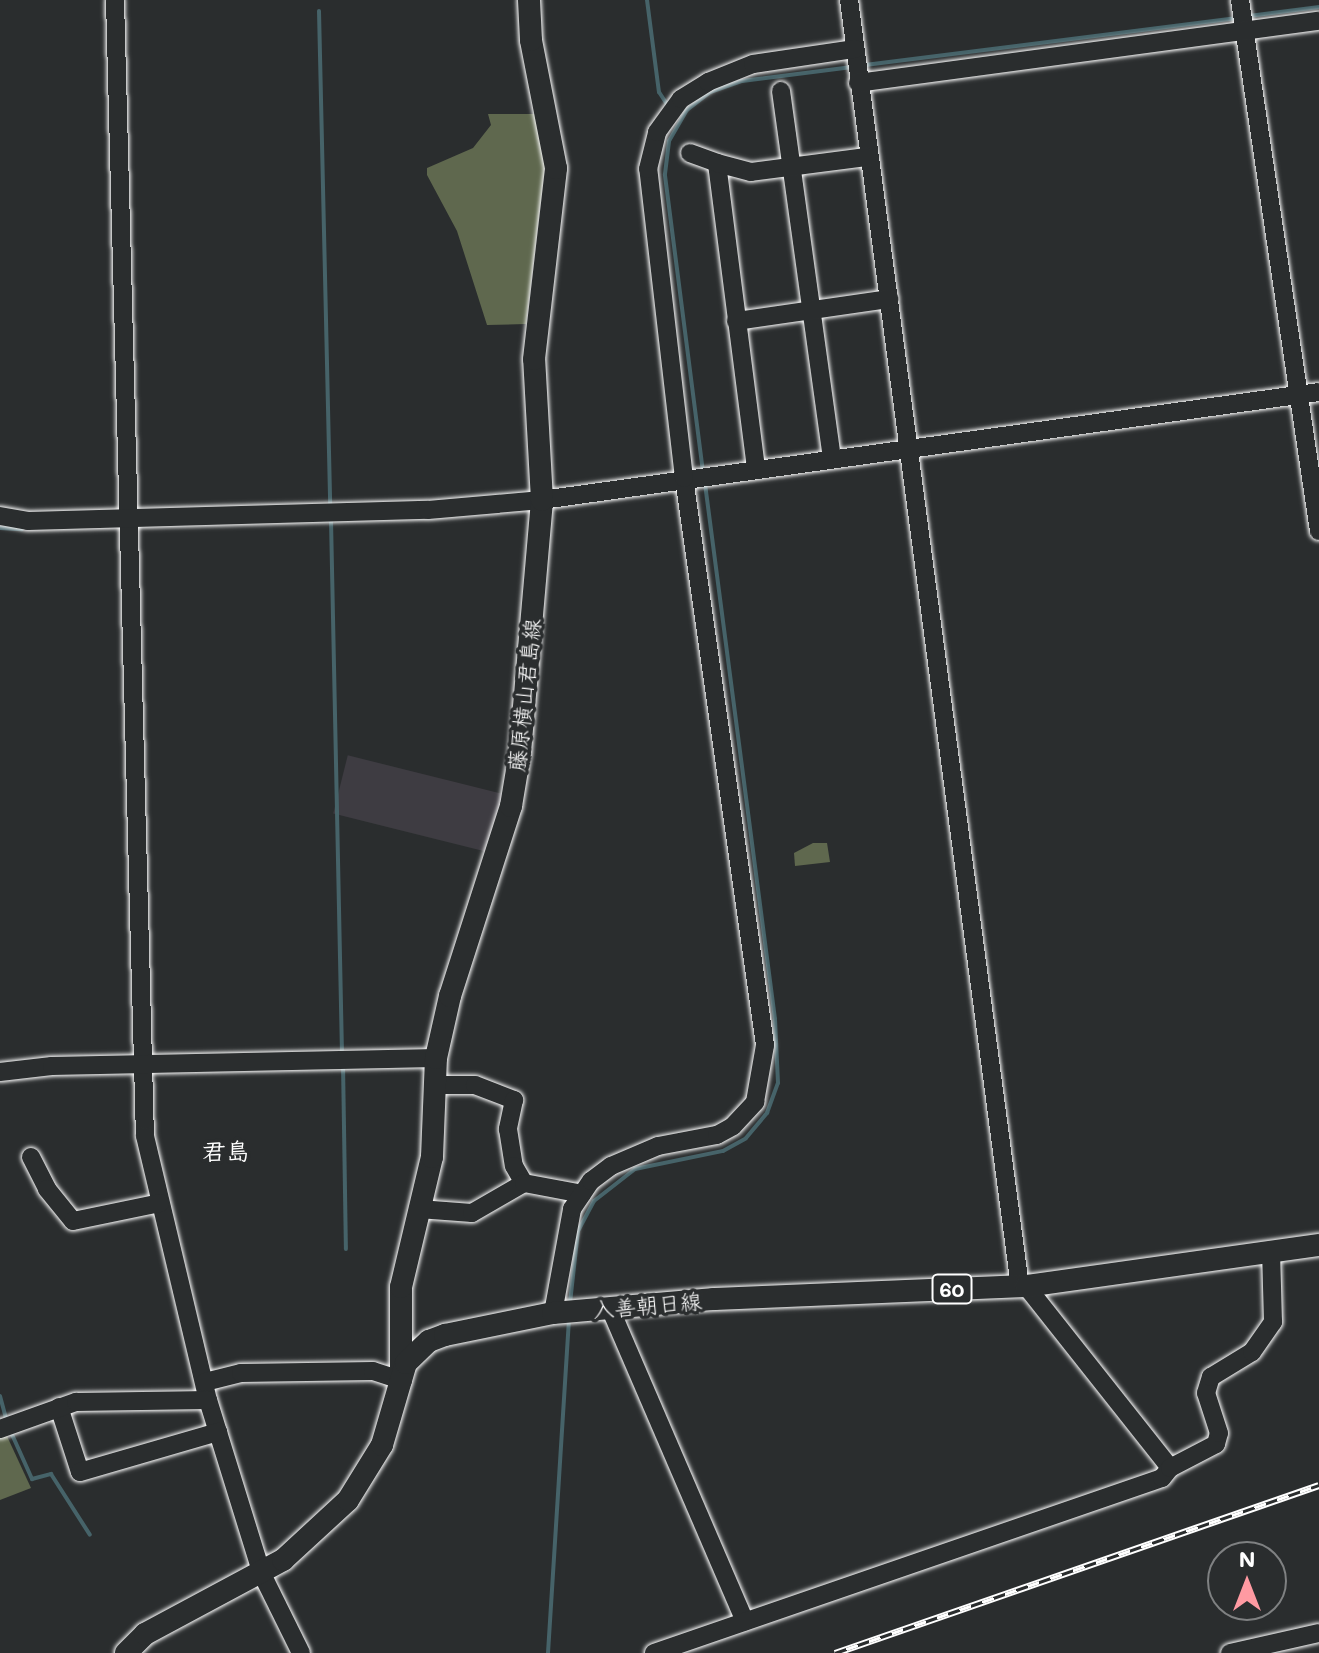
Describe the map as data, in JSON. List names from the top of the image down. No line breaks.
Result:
{"streets":{"main road":["藤原横山君島線","60","入善朝日線"]},"crossings":[["藤原横山君島線","入善朝日線"]],"districts":["君島"],"north":"top"}
